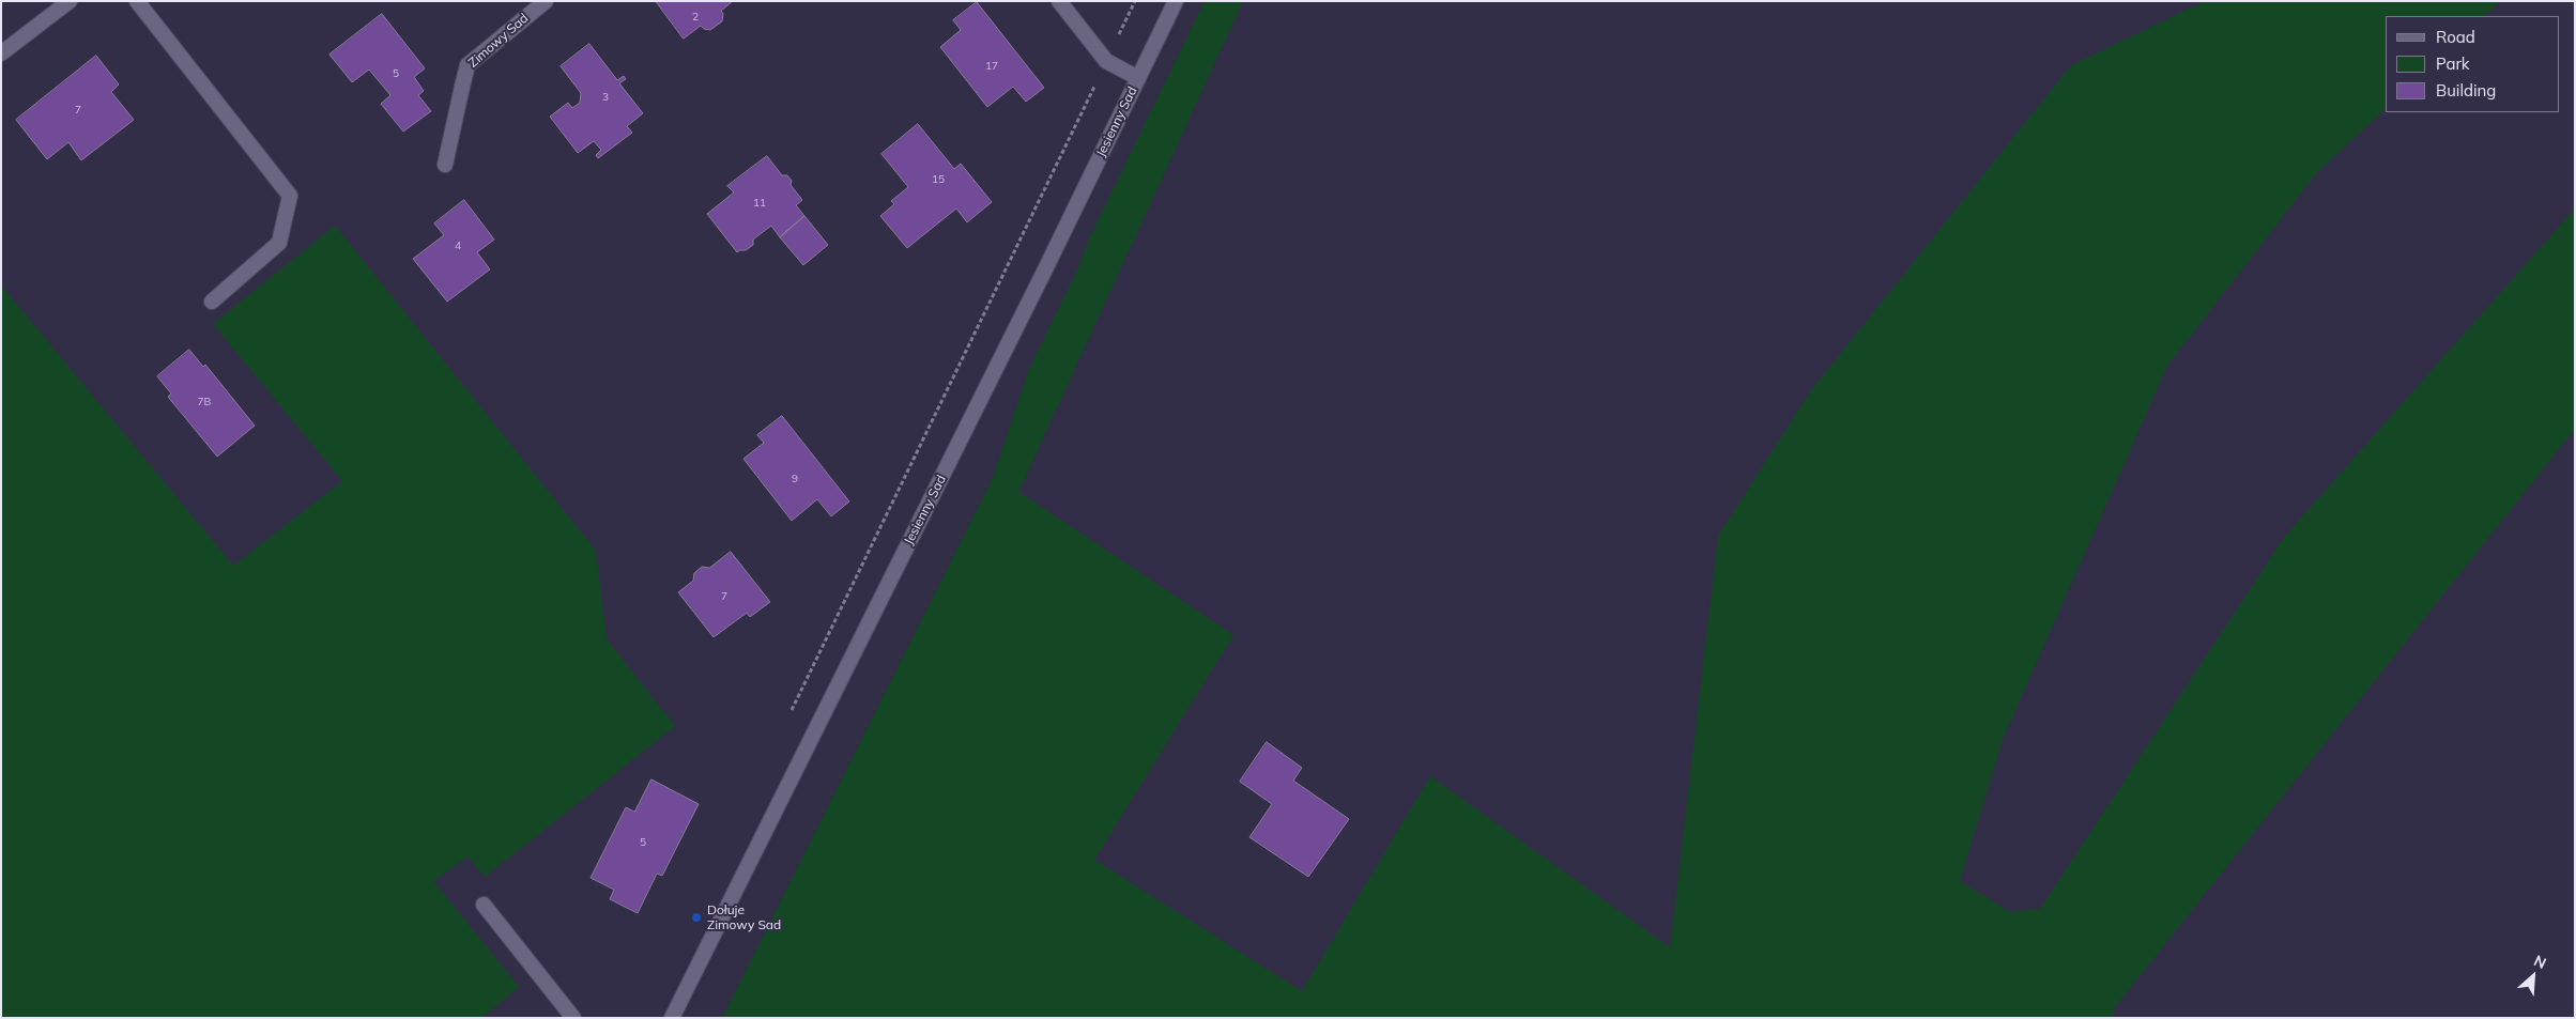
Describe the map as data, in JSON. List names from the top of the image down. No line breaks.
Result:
{"streets":{"street":["Zimowy Sad","Jesienny Sad"]},"places":["Dołuje Zimowy Sad"],"house_numbers":["2","17","5","3","7","15","11","4","7B","9","7","5"],"legend":["Road","Park","Building"],"north":"top right"}
